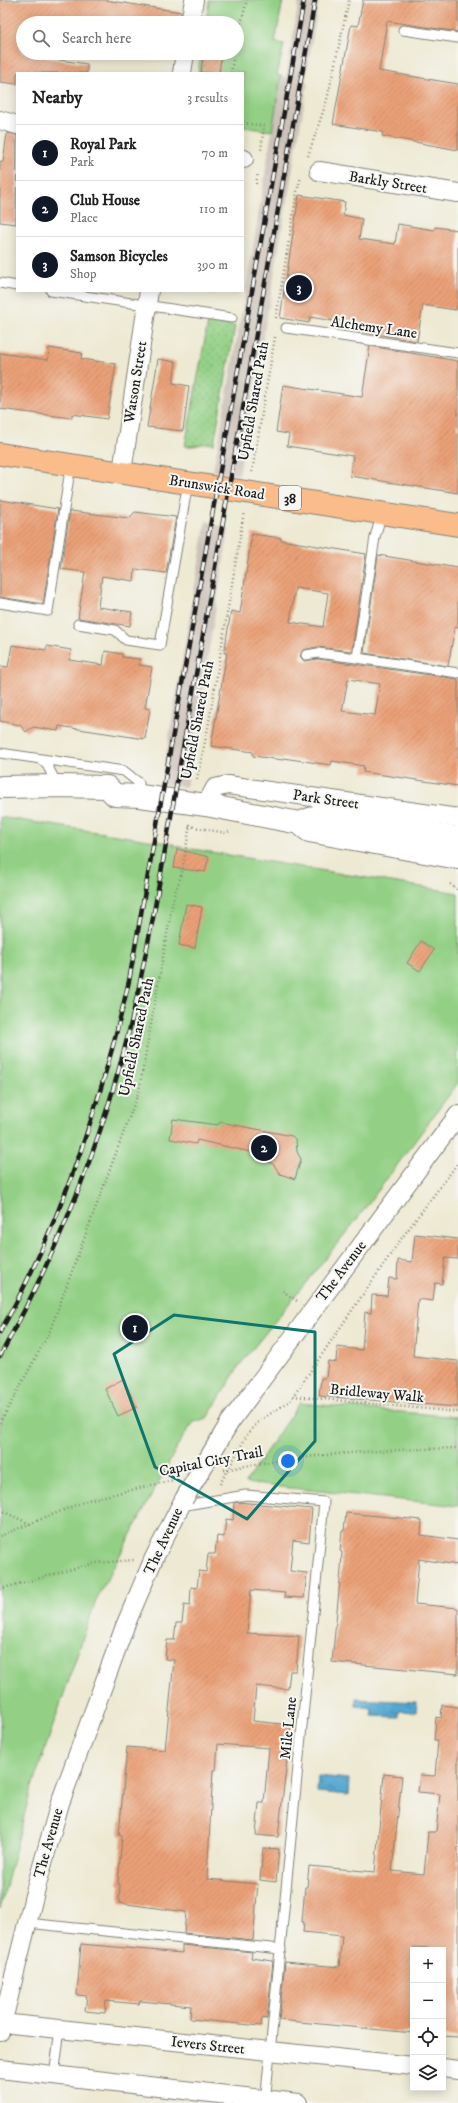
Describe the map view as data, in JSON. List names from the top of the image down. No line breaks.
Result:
{"streets":{"main road":["Brunswick Road","38"],"street":["Barkly Street","Watson Street","Park Street","The Avenue","Ievers Street"],"lane":["Alchemy Lane","Mile Lane"],"path":["Upfield Shared Path","Bridleway Walk","Capital City Trail"]},"crossings":[["Barkly Street","Upfield Shared Path"],["Watson Street","Brunswick Road"],["Upfield Shared Path","Brunswick Road"],["Upfield Shared Path","Park Street"],["The Avenue","Mile Lane"],["The Avenue","Ievers Street"],["Mile Lane","Ievers Street"]],"page":{"search":"Search here","heading":["Nearby","3 results"],"list":[{"mark":"1","name":"Royal Park","note":"Park","value":"70 m"},{"mark":"2","name":"Club House","note":"Place","value":"110 m"},{"mark":"3","name":"Samson Bicycles","note":"Shop","value":"390 m"}],"pins":["3","2","1"],"map_buttons":["+","−"]}}
